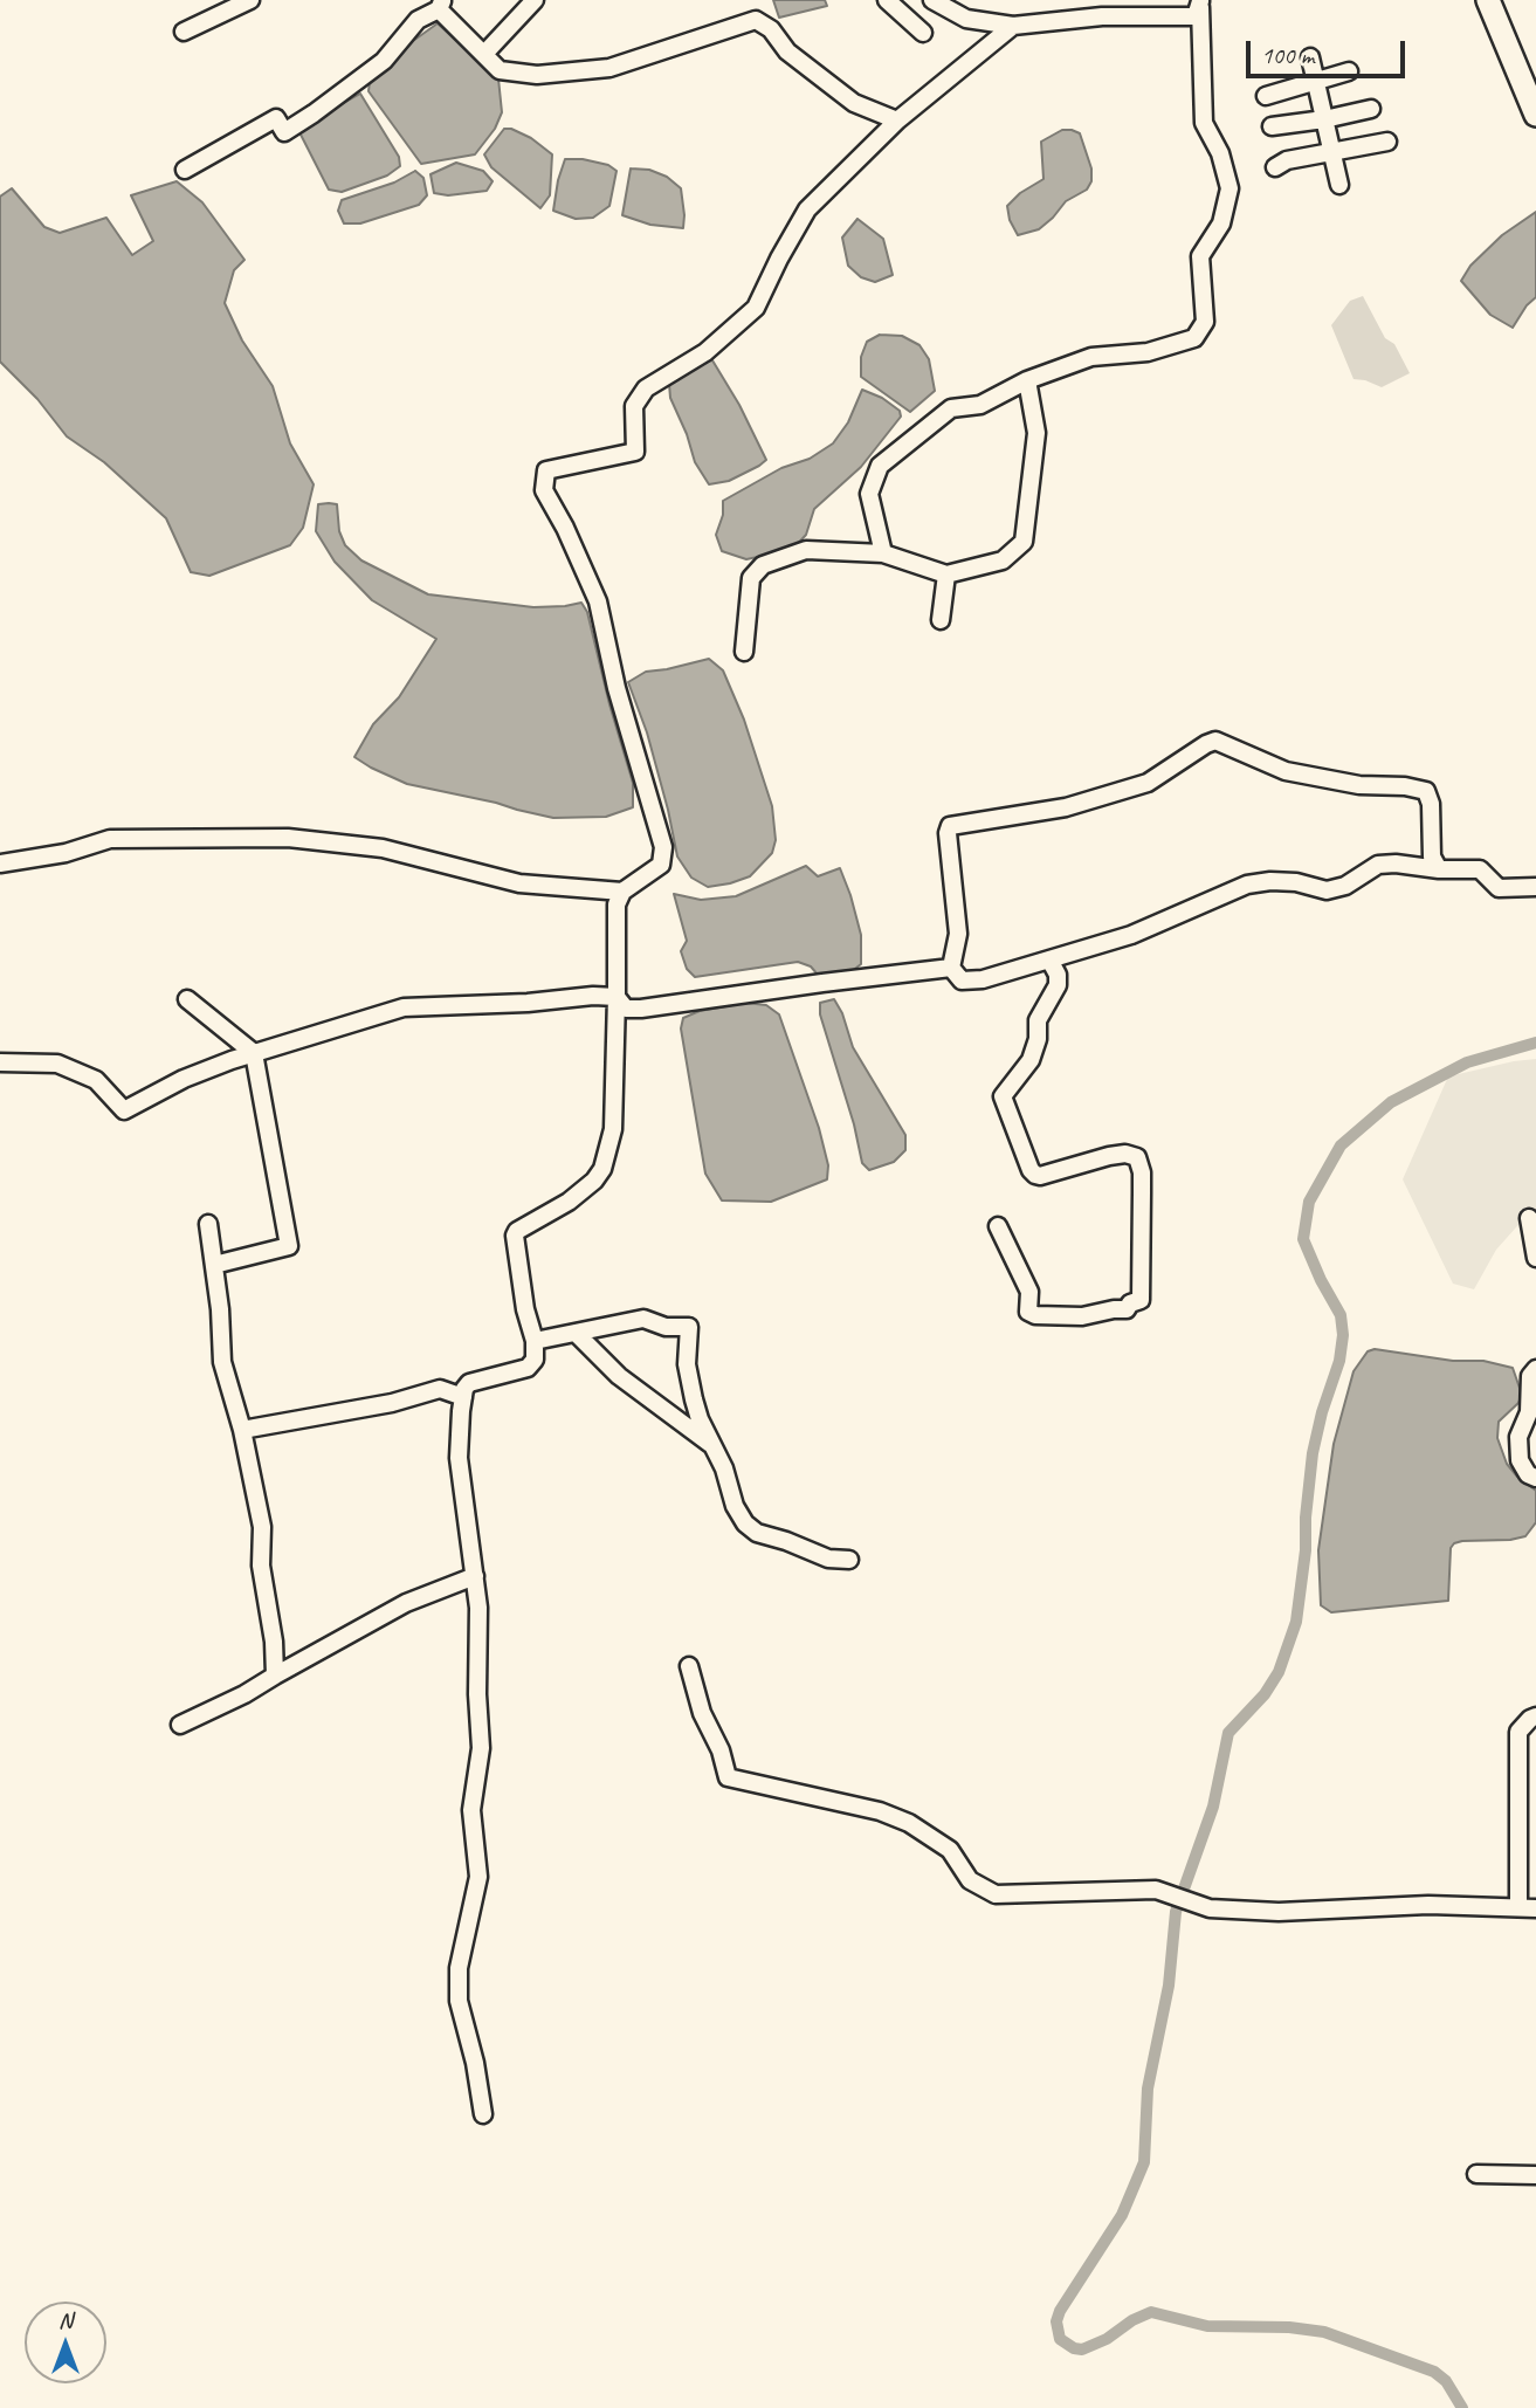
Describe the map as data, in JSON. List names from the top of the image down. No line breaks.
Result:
{"scale_bar":"100 m","north":"top"}
